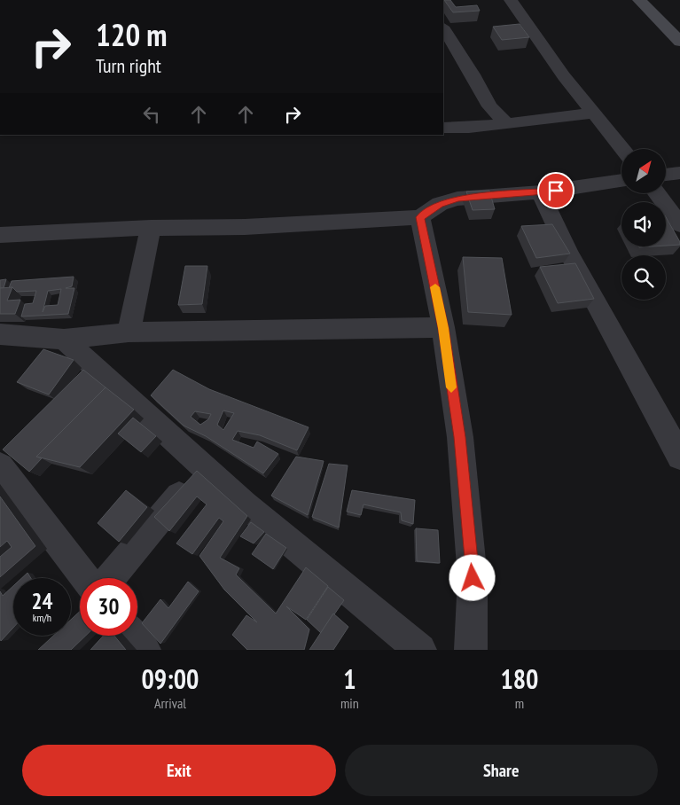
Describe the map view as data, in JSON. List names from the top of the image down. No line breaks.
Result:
{"north":"top right","page":{"turn":["120 m","Turn right"],"speed":"24 km/h","limit":"30","eta":["09:00","Arrival","1","min","180","m"],"buttons":["Exit","Share"]}}
